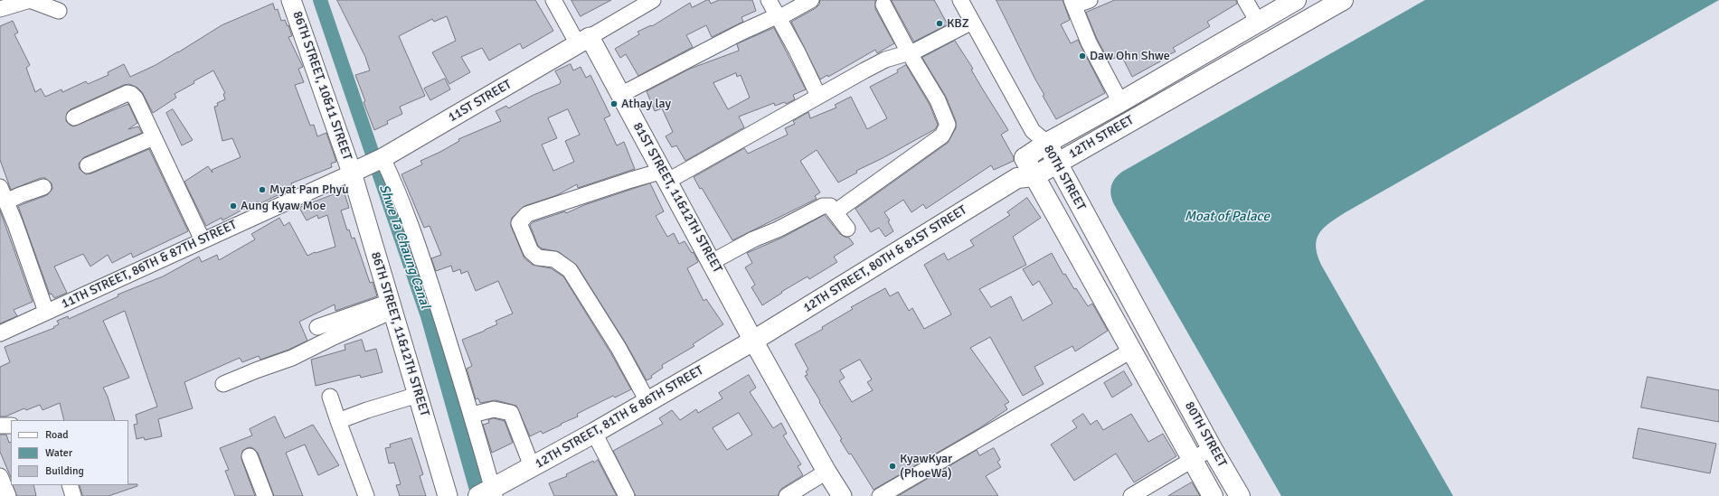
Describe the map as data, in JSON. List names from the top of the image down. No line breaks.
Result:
{"streets":{"main road":["12TH STREET","80TH STREET","12TH STREET, 80TH & 81ST STREET","12TH STREET, 81TH & 86TH STREET"],"street":["86TH STREET, 10&11 STREET","11ST STREET","81ST STREET, 11&12TH STREET","11TH STREET, 86TH & 87TH STREET","86TH STREET, 11&12TH STREET"]},"crossings":[["86TH STREET, 10&11 STREET","11ST STREET"],["86TH STREET, 10&11 STREET","11TH STREET, 86TH & 87TH STREET"],["86TH STREET, 10&11 STREET","86TH STREET, 11&12TH STREET"],["11ST STREET","81ST STREET, 11&12TH STREET"],["11ST STREET","11TH STREET, 86TH & 87TH STREET"],["11ST STREET","86TH STREET, 11&12TH STREET"],["12TH STREET","80TH STREET"],["12TH STREET","12TH STREET, 80TH & 81ST STREET"],["80TH STREET","12TH STREET, 80TH & 81ST STREET"],["81ST STREET, 11&12TH STREET","12TH STREET, 80TH & 81ST STREET"],["81ST STREET, 11&12TH STREET","12TH STREET, 81TH & 86TH STREET"],["12TH STREET, 80TH & 81ST STREET","12TH STREET, 81TH & 86TH STREET"],["11TH STREET, 86TH & 87TH STREET","86TH STREET, 11&12TH STREET"]],"water":["Moat of Palace","Shwe Ta Chaung Canal"],"places":["KBZ","Daw Ohn Shwe","Athay lay","Myat Pan Phyu","Aung Kyaw Moe","KyawKyar (PhoeWa)"],"legend":["Road","Water","Building"]}
